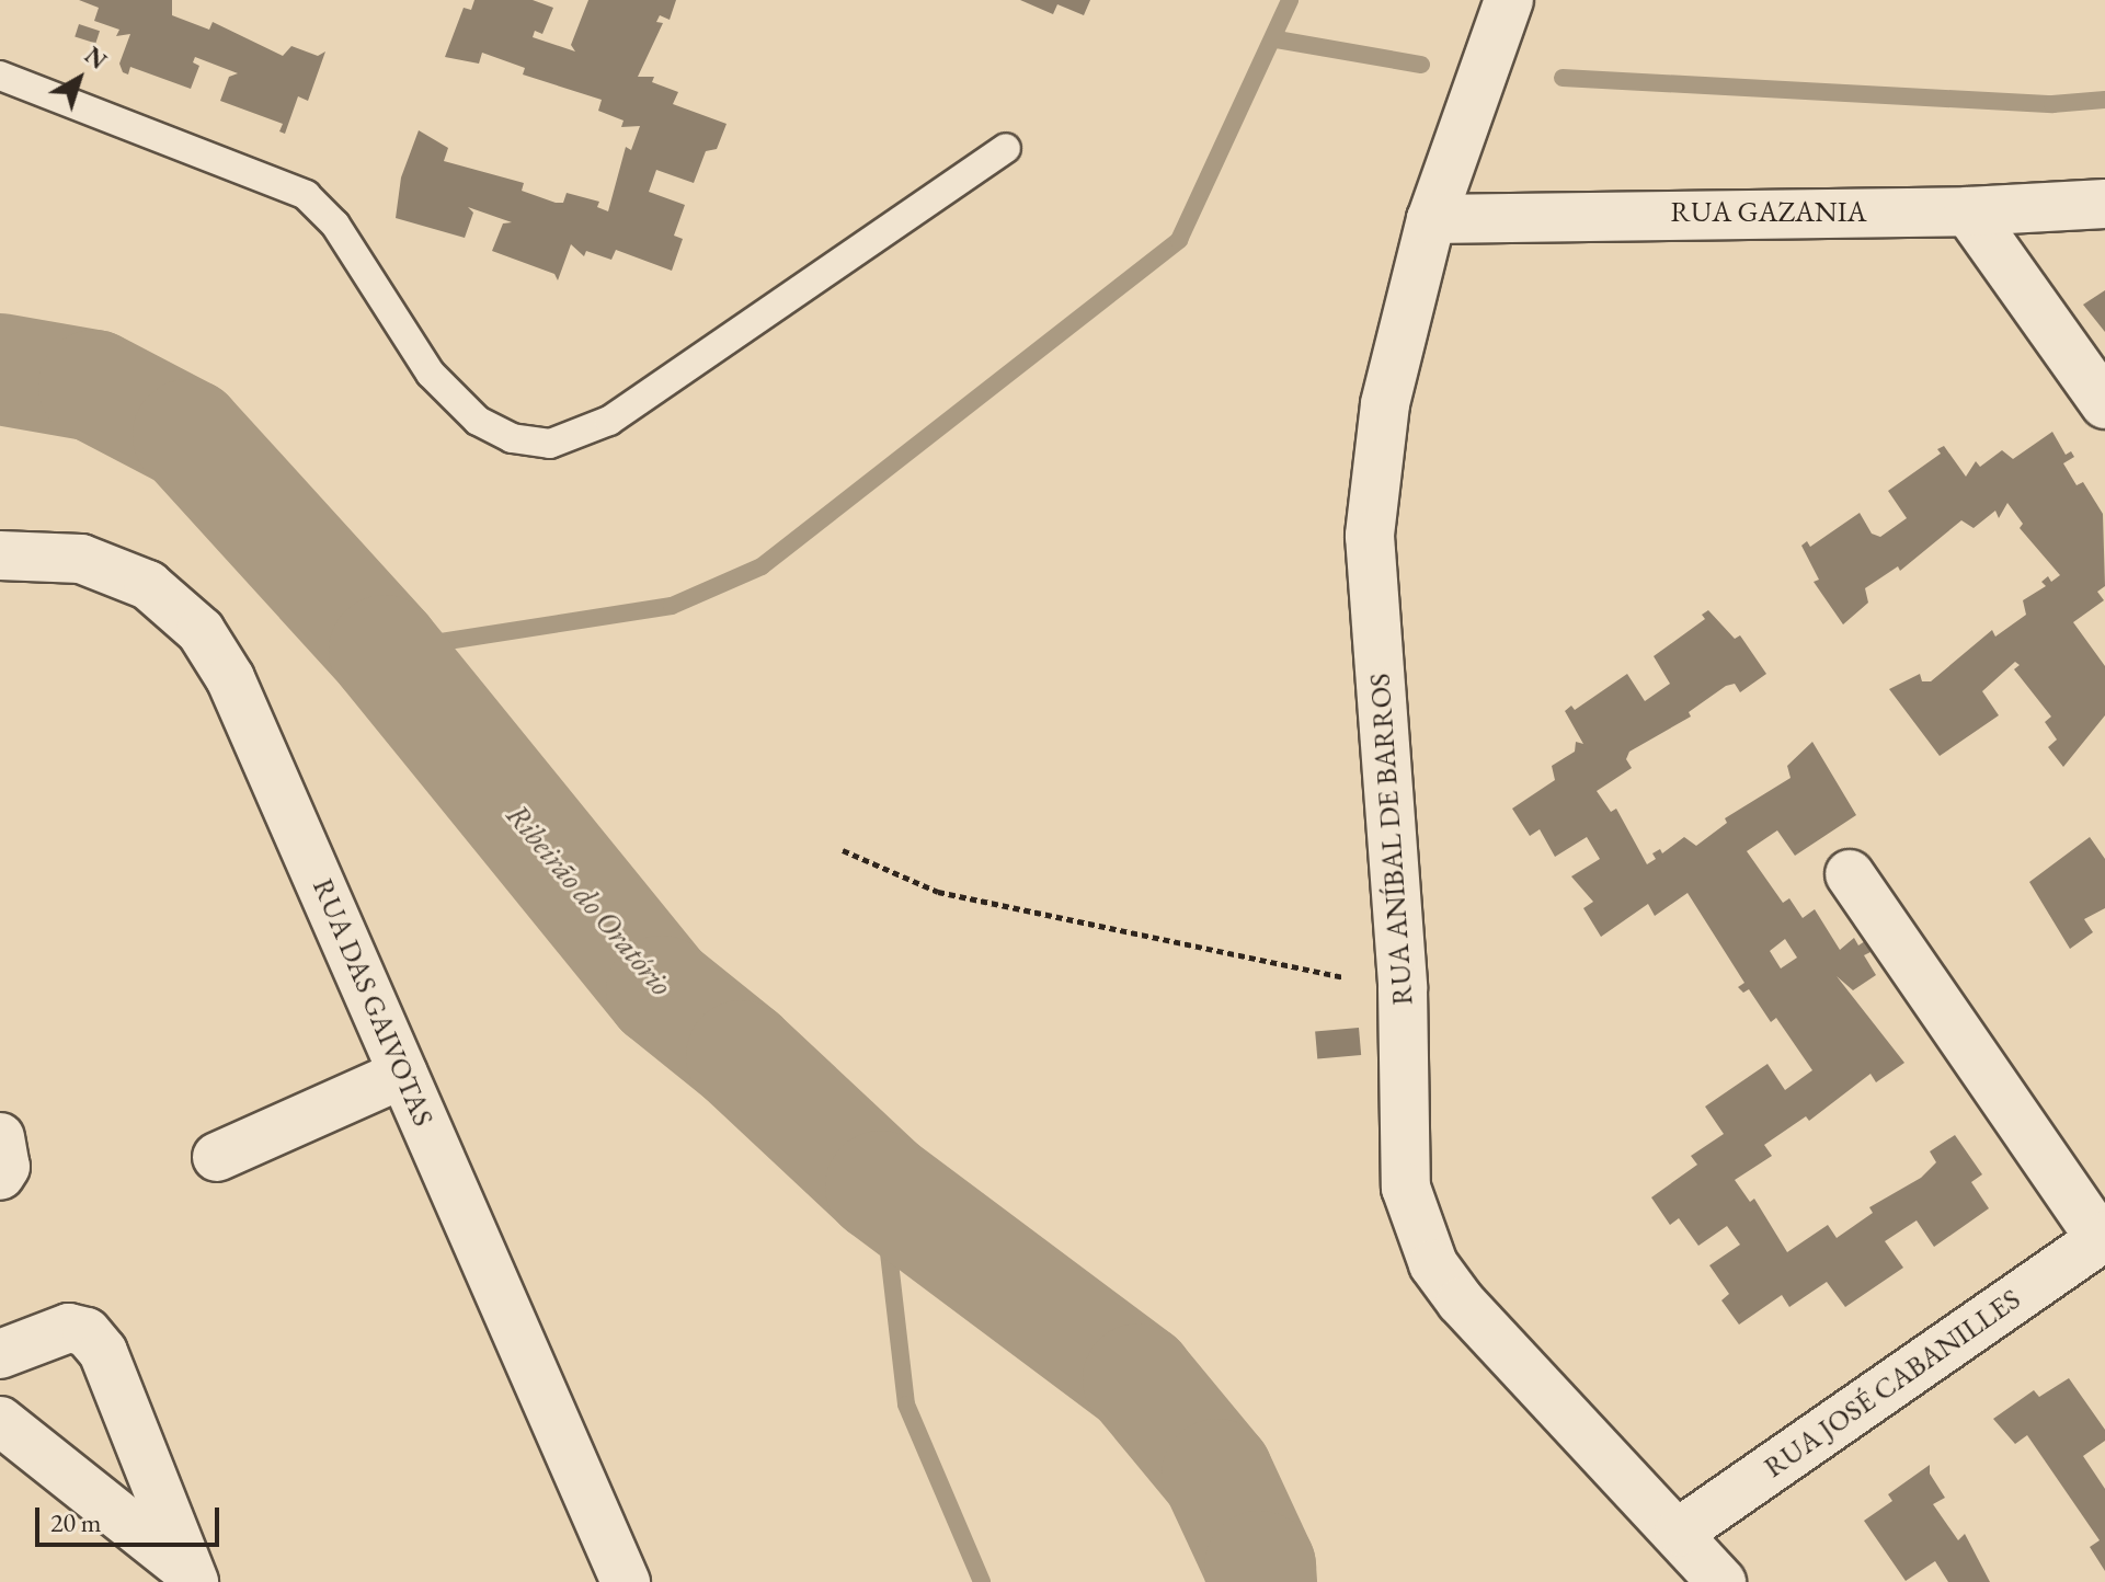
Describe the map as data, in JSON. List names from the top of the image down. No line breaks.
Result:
{"streets":{"street":["RUA GAZANIA","RUA ANÍBAL DE BARROS","RUA DAS GAIVOTAS","RUA JOSÉ CABANILLES"]},"crossings":[["RUA GAZANIA","RUA ANÍBAL DE BARROS"],["RUA ANÍBAL DE BARROS","RUA JOSÉ CABANILLES"]],"water":["Ribeirão do Oratório"],"scale_bar":"20 m","north":"top right"}
